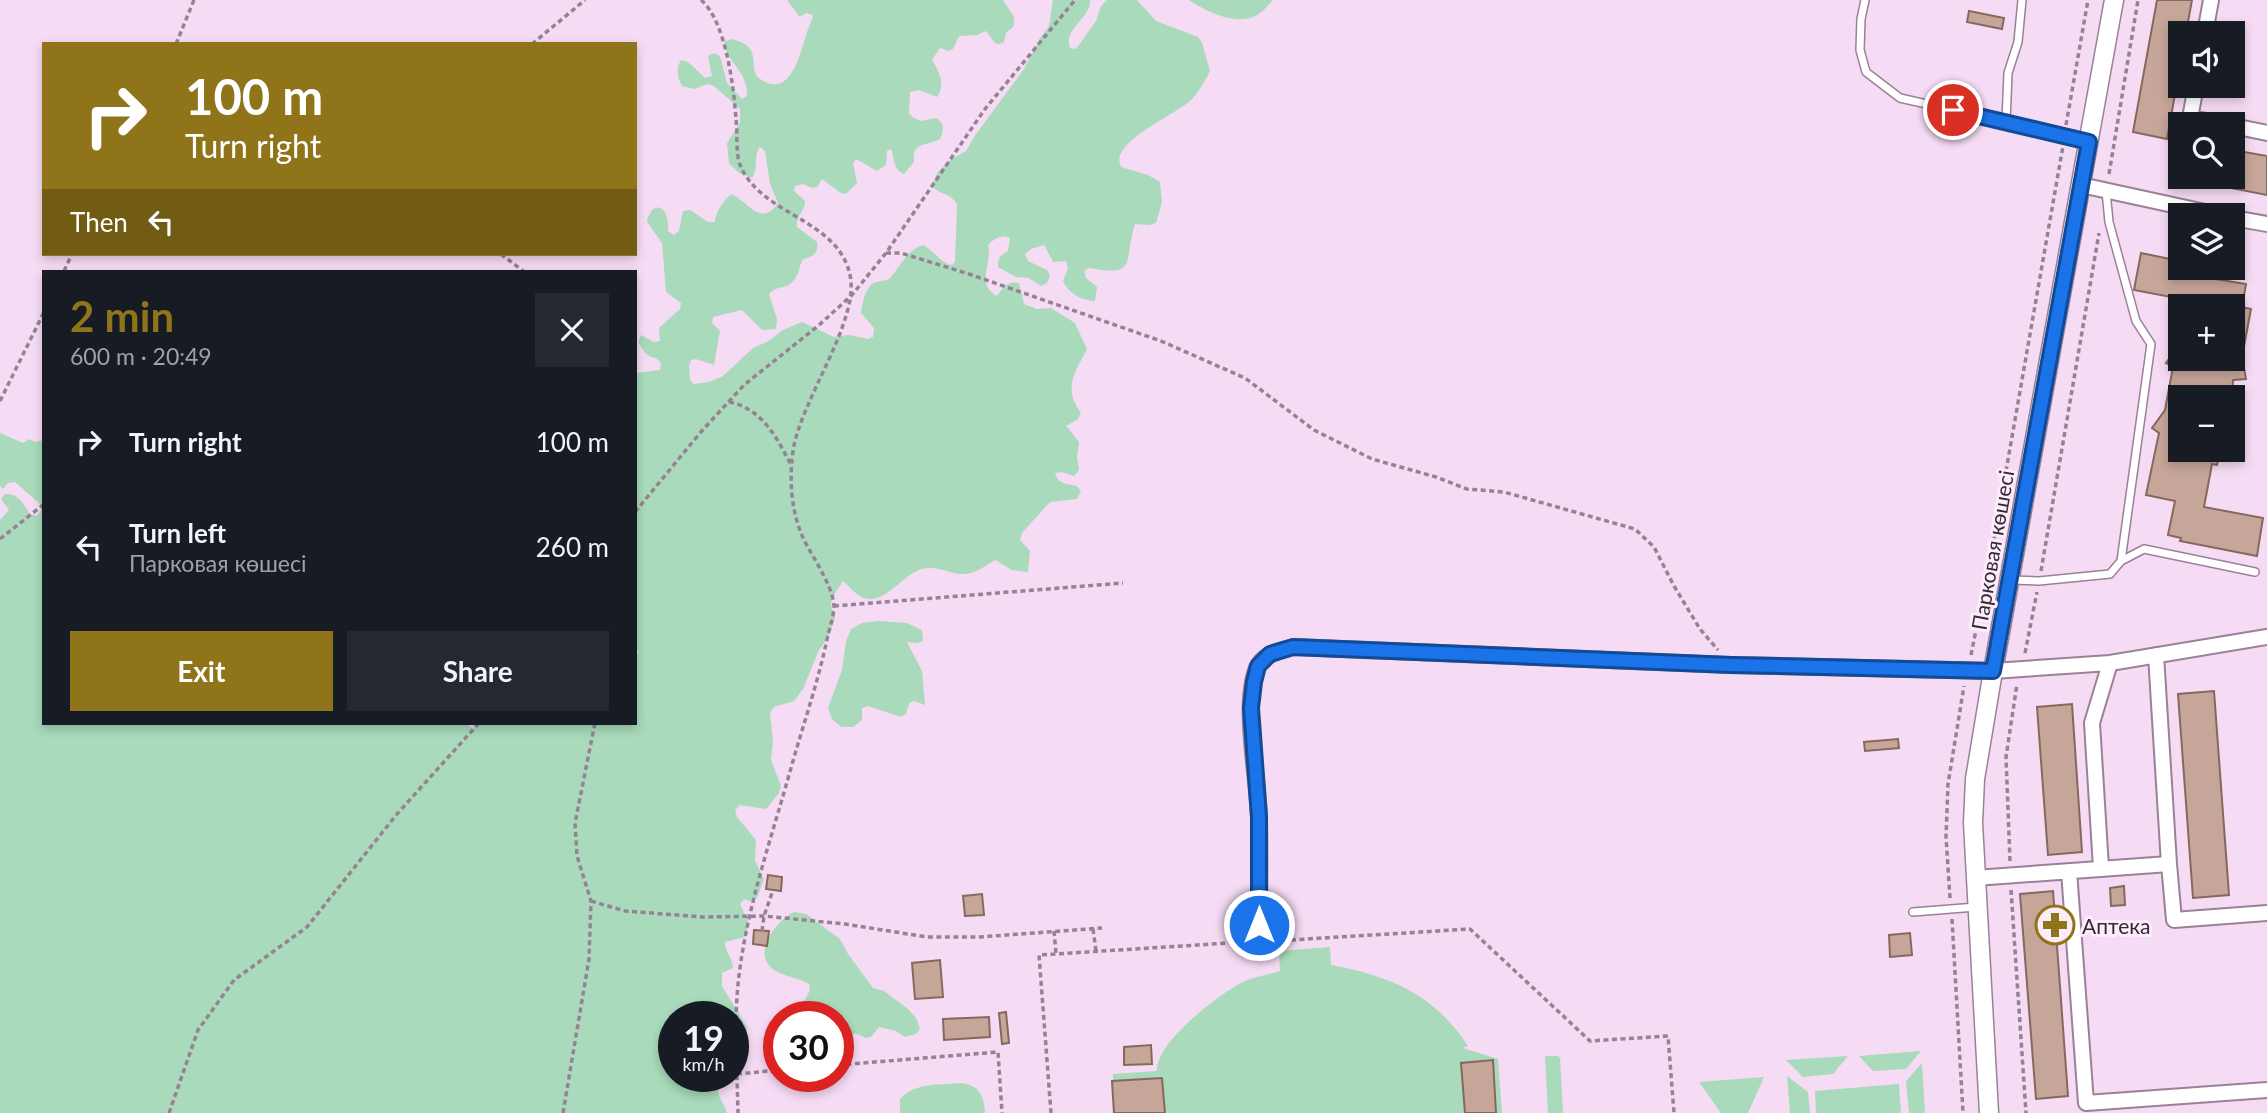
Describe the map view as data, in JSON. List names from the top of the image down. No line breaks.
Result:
{"streets":{"street":["Парковая көшесі"]},"places":{"pharmacy":["Аптека"]},"page":{"map_buttons":["+","−"],"turn":["100 m","Turn right"],"then":"Then","heading":["2 min","600 m · 20:49"],"list":[{"name":"Turn right","value":"100 m"},{"name":"Turn left","note":"Парковая көшесі","value":"260 m"}],"buttons":["Exit","Share"],"speed":"19 km/h","limit":"30"}}
